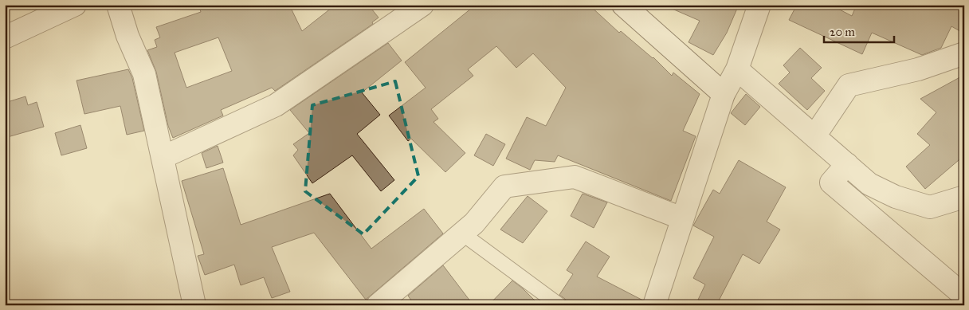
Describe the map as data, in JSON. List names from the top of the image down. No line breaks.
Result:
{"scale_bar":"20 m"}
